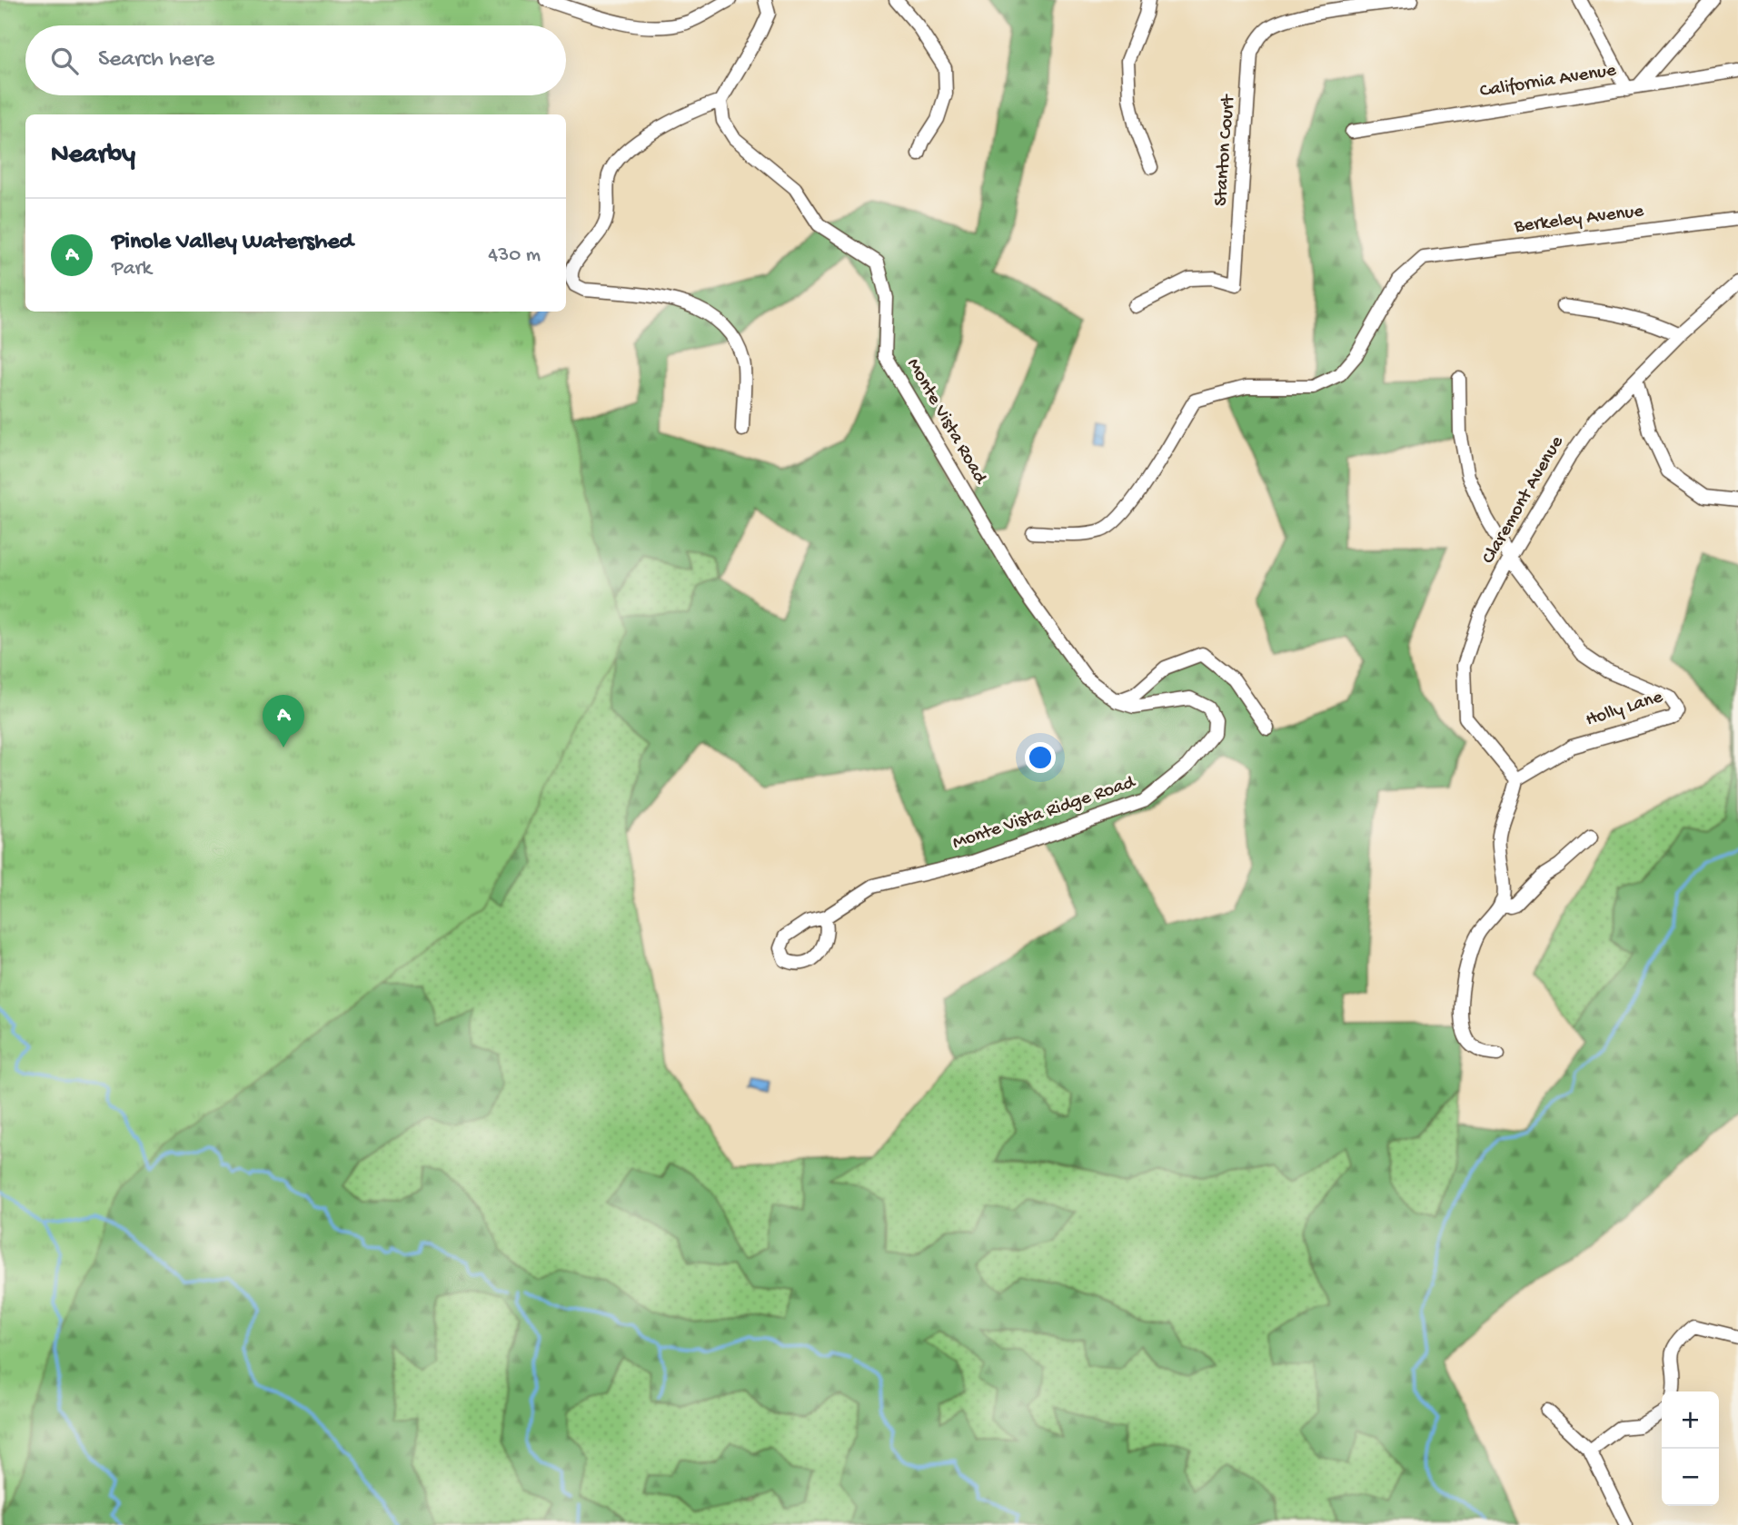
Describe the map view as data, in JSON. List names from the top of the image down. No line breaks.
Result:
{"streets":{"street":["California Avenue","Stanton Court","Berkeley Avenue","Monte Vista Road","Claremont Avenue","Holly Lane","Monte Vista Ridge Road"]},"crossings":[["Monte Vista Road","Monte Vista Ridge Road"],["Claremont Avenue","Holly Lane"]],"page":{"search":"Search here","heading":"Nearby","list":[{"mark":"A","name":"Pinole Valley Watershed","note":"Park","value":"430 m"}],"pins":"A","map_buttons":["+","−"]}}
